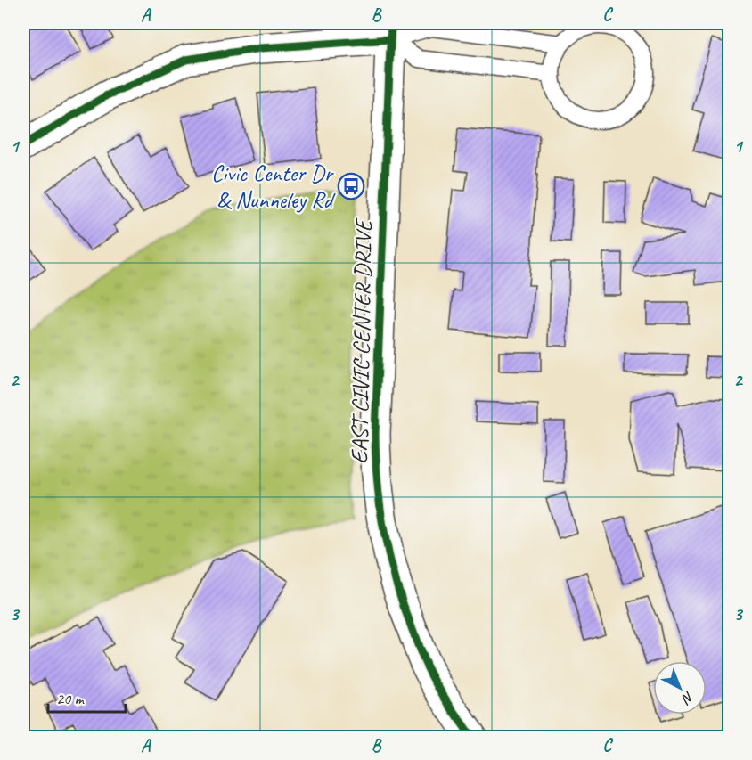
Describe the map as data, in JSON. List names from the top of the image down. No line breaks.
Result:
{"streets":{"street":["EAST CIVIC CENTER DRIVE"]},"places":{"bus stop":["Civic Center Dr & Nunneley Rd"]},"scale_bar":"20 m","north":"bottom right","grid":{"columns":["A","B","C"],"rows":["1","2","3"]}}
